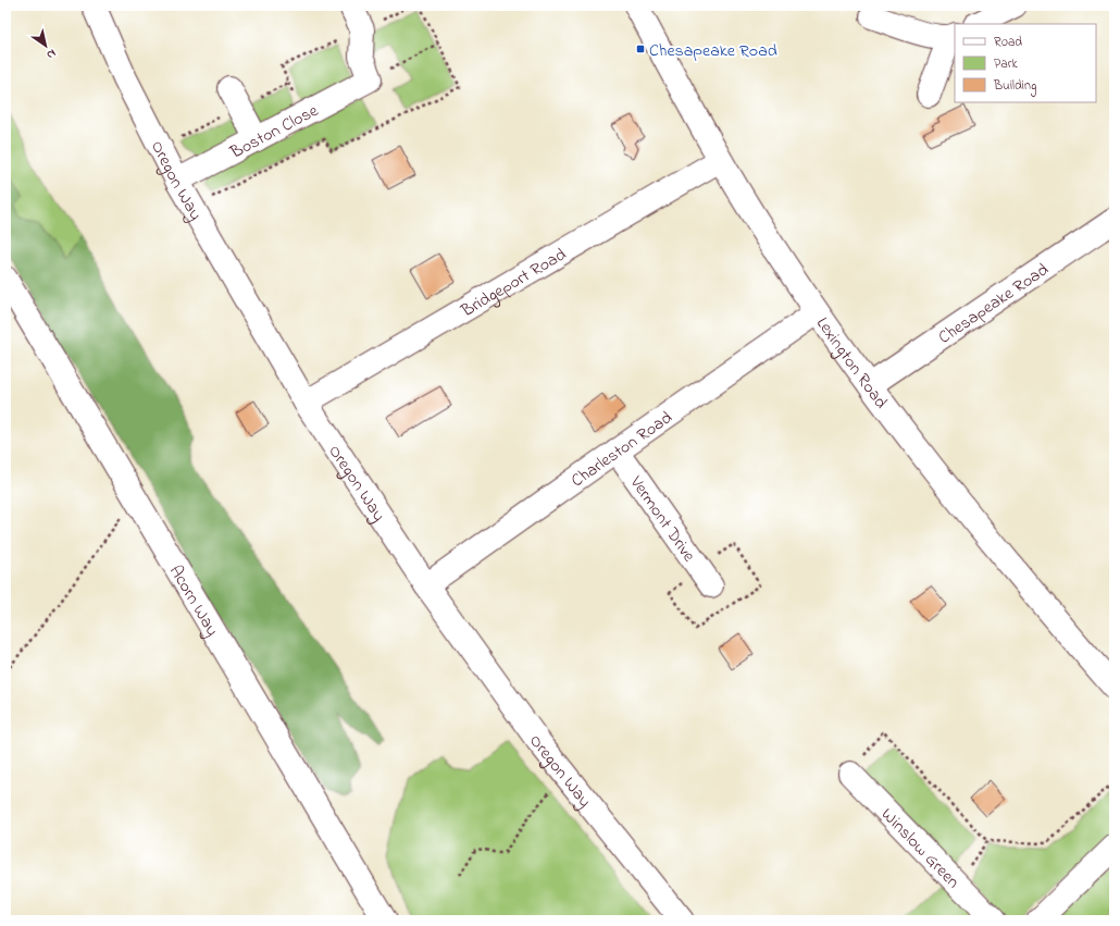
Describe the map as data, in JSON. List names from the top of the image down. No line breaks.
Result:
{"streets":{"street":["Boston Close","Oregon Way","Bridgeport Road","Chesapeake Road","Lexington Road","Charleston Road","Vermont Drive","Acorn Way","Winslow Green"]},"crossings":[["Boston Close","Oregon Way"],["Oregon Way","Bridgeport Road"],["Oregon Way","Charleston Road"],["Bridgeport Road","Lexington Road"],["Chesapeake Road","Lexington Road"],["Lexington Road","Charleston Road"],["Charleston Road","Vermont Drive"]],"places":{"transit":["Chesapeake Road"]},"legend":["Road","Park","Building"],"north":"bottom right"}
